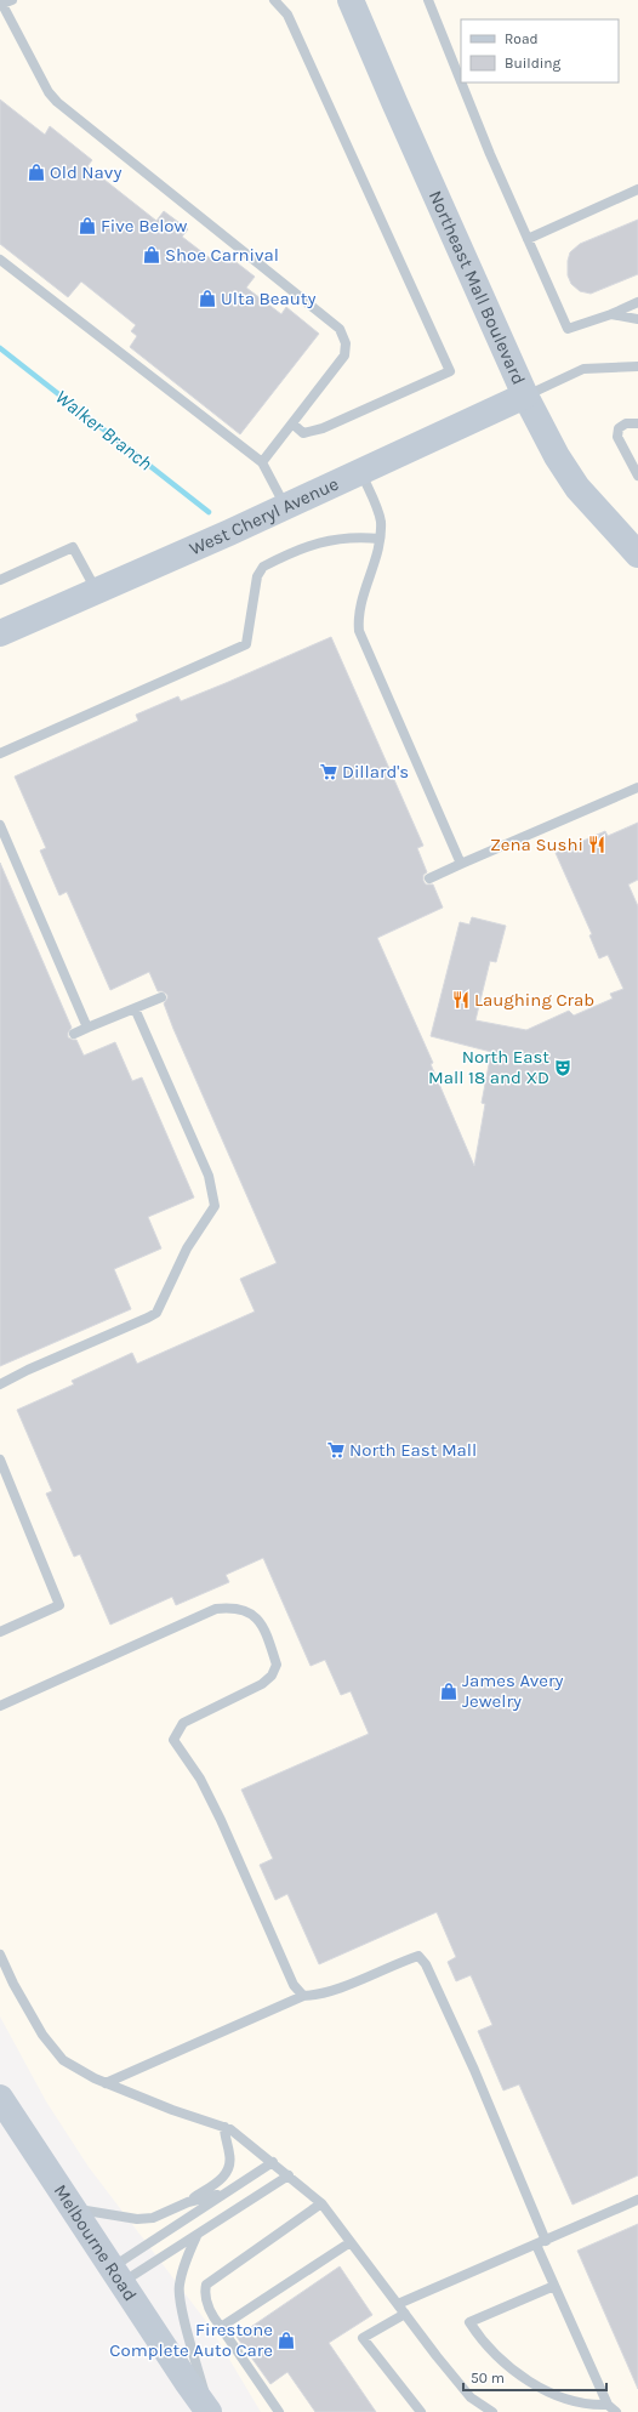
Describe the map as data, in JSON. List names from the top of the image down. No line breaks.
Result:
{"streets":{"street":["Northeast Mall Boulevard","West Cheryl Avenue","Melbourne Road"]},"crossings":[["Northeast Mall Boulevard","West Cheryl Avenue"]],"water":["Walker Branch"],"places":{"shop":["Old Navy","Five Below","Shoe Carnival","Ulta Beauty","James Avery Jewelry","Firestone Complete Auto Care"],"supermarket":["Dillard's","North East Mall"],"restaurant":["Zena Sushi","Laughing Crab"],"theatre":["North East Mall 18 and XD"]},"legend":["Road","Building"],"scale_bar":"50 m"}
